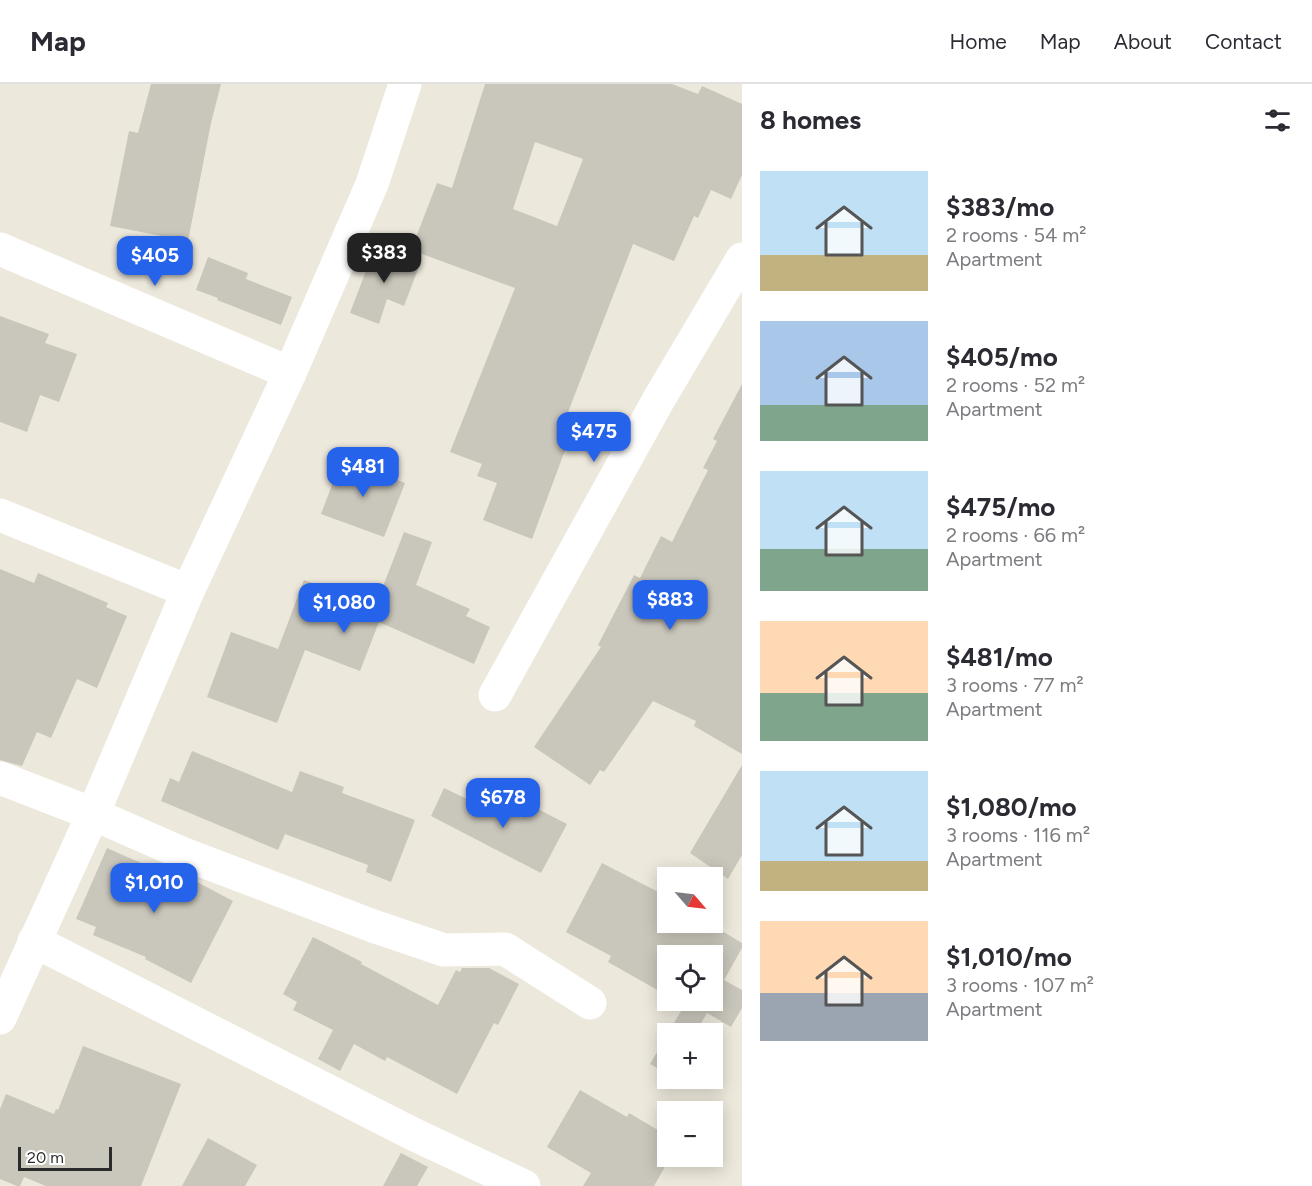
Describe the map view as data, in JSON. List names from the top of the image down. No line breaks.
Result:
{"scale_bar":"20 m","north":"bottom right","page":{"header":"Map","nav":["Home","Map","About","Contact"],"heading":"8 homes","list":[{"name":"$383/mo","note":"2 rooms · 54 m² · Apartment"},{"name":"$405/mo","note":"2 rooms · 52 m² · Apartment"},{"name":"$475/mo","note":"2 rooms · 66 m² · Apartment"},{"name":"$481/mo","note":"3 rooms · 77 m² · Apartment"},{"name":"$1,080/mo","note":"3 rooms · 116 m² · Apartment"},{"name":"$1,010/mo","note":"3 rooms · 107 m² · Apartment"}],"price":["$383","$405","$475","$481","$883","$1,080","$678","$1,010"],"map_buttons":["+","−"],"scale":"20 m"}}
